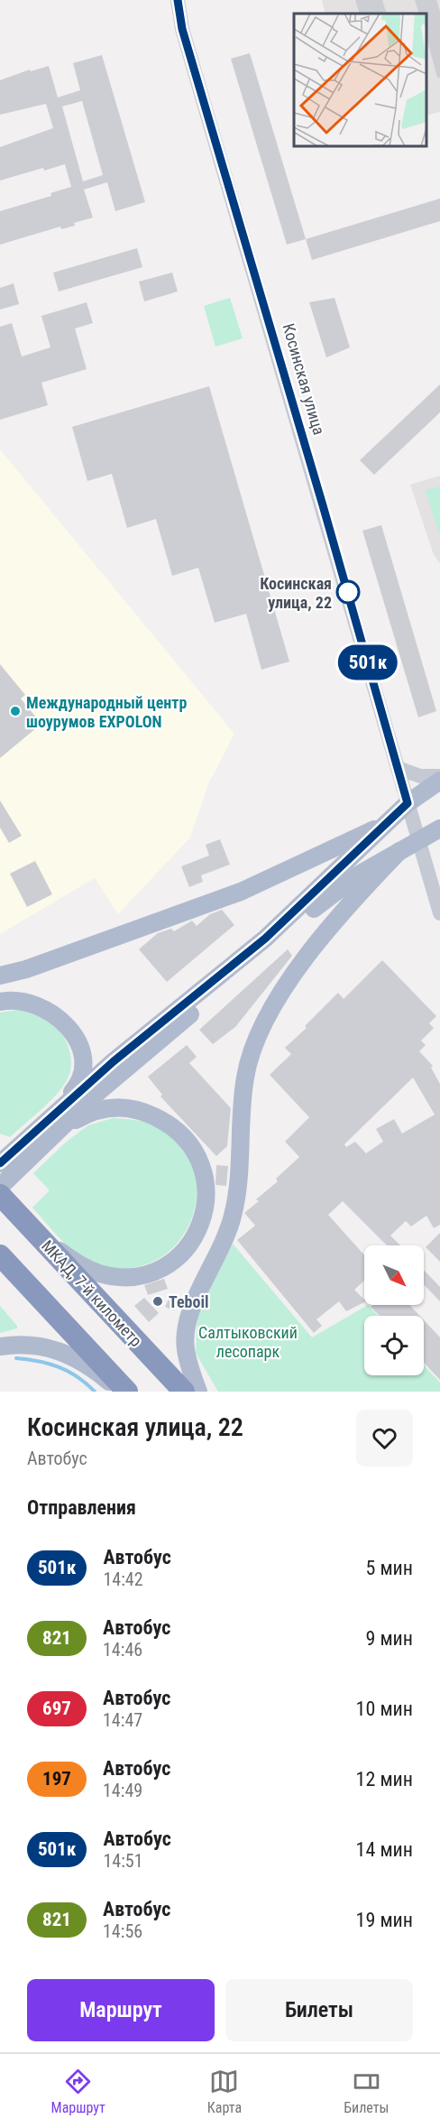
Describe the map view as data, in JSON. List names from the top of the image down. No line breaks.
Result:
{"streets":{"highway":["МКАД, 7-й километр"],"street":["Косинская улица"]},"parks":["Салтыковский лесопарк"],"places":["Косинская улица, 22","Международный центр шоурумов EXPOLON","Teboil"],"lines":["bus line 501к"],"north":"bottom right","page":{"on_map":"501к","heading":[["Косинская улица, 22","Автобус"],"Отправления"],"list":[{"mark":"501к","name":"Автобус","note":"14:42","value":"5 мин"},{"mark":"821","name":"Автобус","note":"14:46","value":"9 мин"},{"mark":"697","name":"Автобус","note":"14:47","value":"10 мин"},{"mark":"197","name":"Автобус","note":"14:49","value":"12 мин"},{"mark":"501к","name":"Автобус","note":"14:51","value":"14 мин"},{"mark":"821","name":"Автобус","note":"14:56","value":"19 мин"}],"buttons":["Маршрут","Билеты"],"tabs":["Маршрут","Карта","Билеты"]}}
